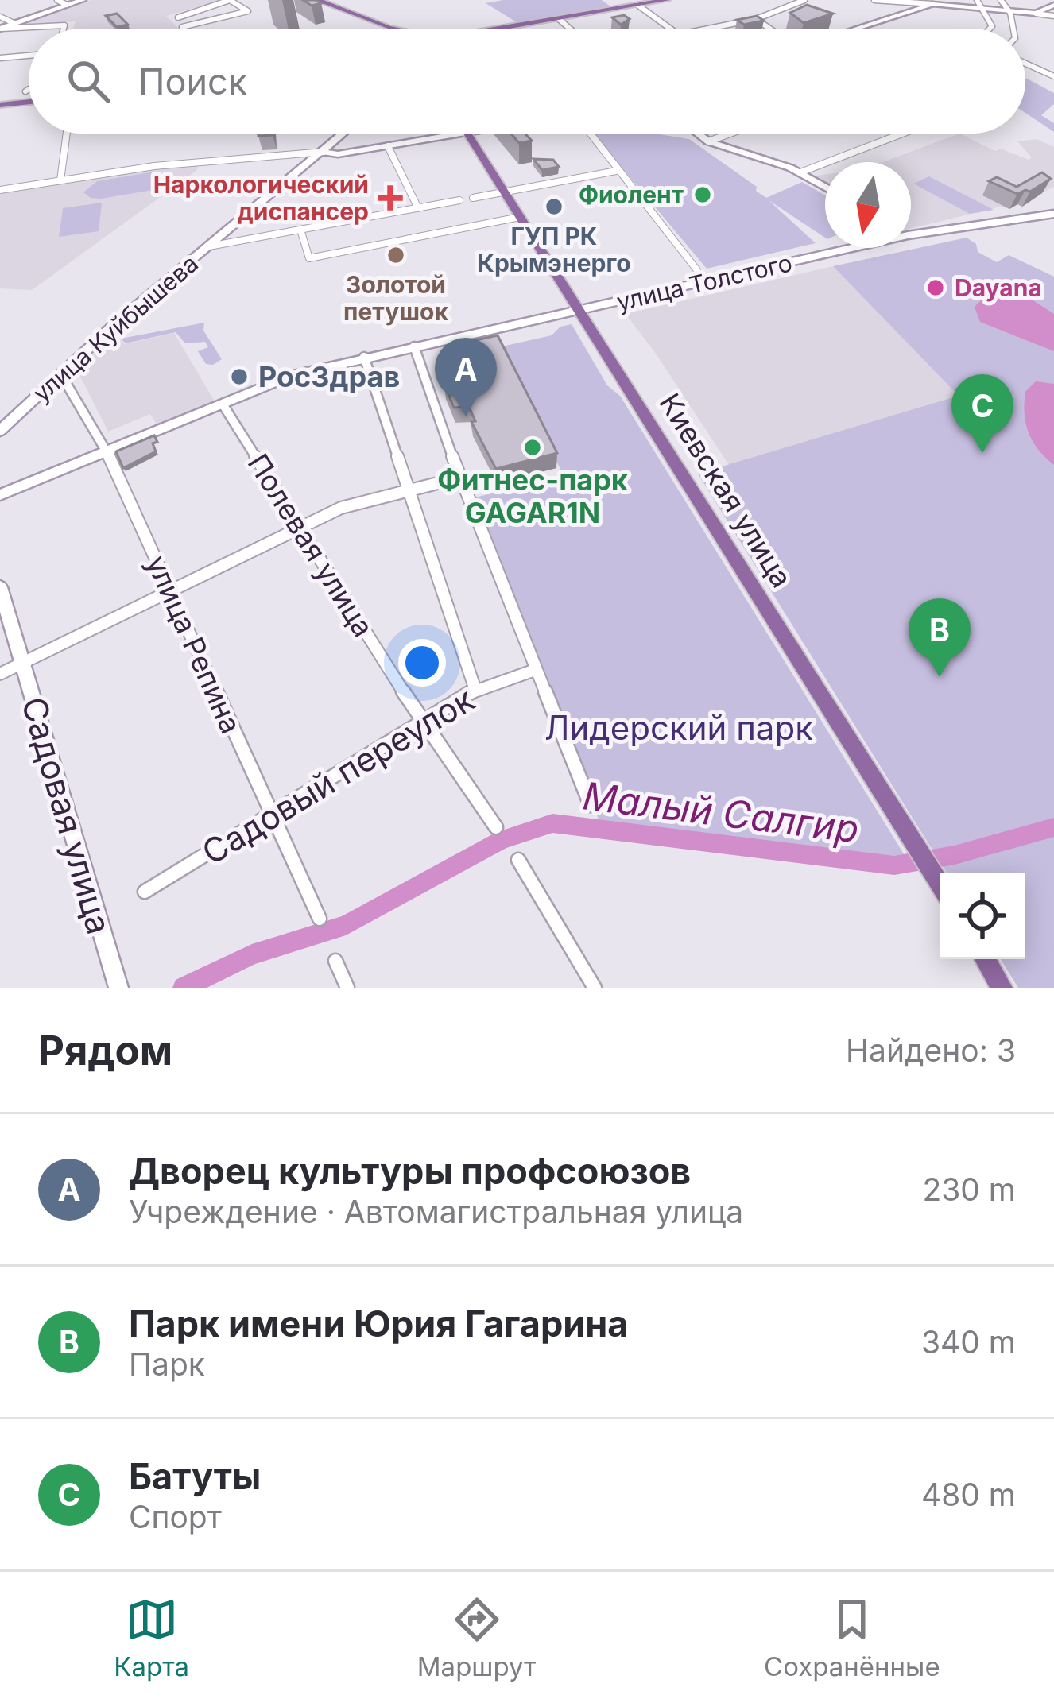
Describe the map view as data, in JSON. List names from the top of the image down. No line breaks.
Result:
{"streets":{"main road":["улица Толстого","улица Куйбышева","Киевская улица","Садовая улица"],"street":["Полевая улица","улица Репина","Садовый переулок"]},"crossings":[["улица Толстого","Киевская улица"],["улица Толстого","Полевая улица"],["улица Толстого","улица Репина"],["улица Куйбышева","улица Репина"],["Полевая улица","Садовый переулок"],["улица Репина","Садовый переулок"]],"water":["Малый Салгир"],"parks":["Лидерский парк"],"places":{"other":["Фиолент","ГУП РК Крымэнерго","Золотой петушок","Dayana","РосЗдрав","Фитнес-парк GAGAR1N"],"health":["Наркологический диспансер"]},"north":"bottom","page":{"search":"Поиск","pins":["A","C","B"],"heading":["Рядом","Найдено: 3"],"list":[{"mark":"A","name":"Дворец культуры профсоюзов","note":"Учреждение · Автомагистральная улица","value":"230 m"},{"mark":"B","name":"Парк имени Юрия Гагарина","note":"Парк","value":"340 m"},{"mark":"C","name":"Батуты","note":"Спорт","value":"480 m"}],"nav":["Карта","Маршрут","Сохранённые"]}}
